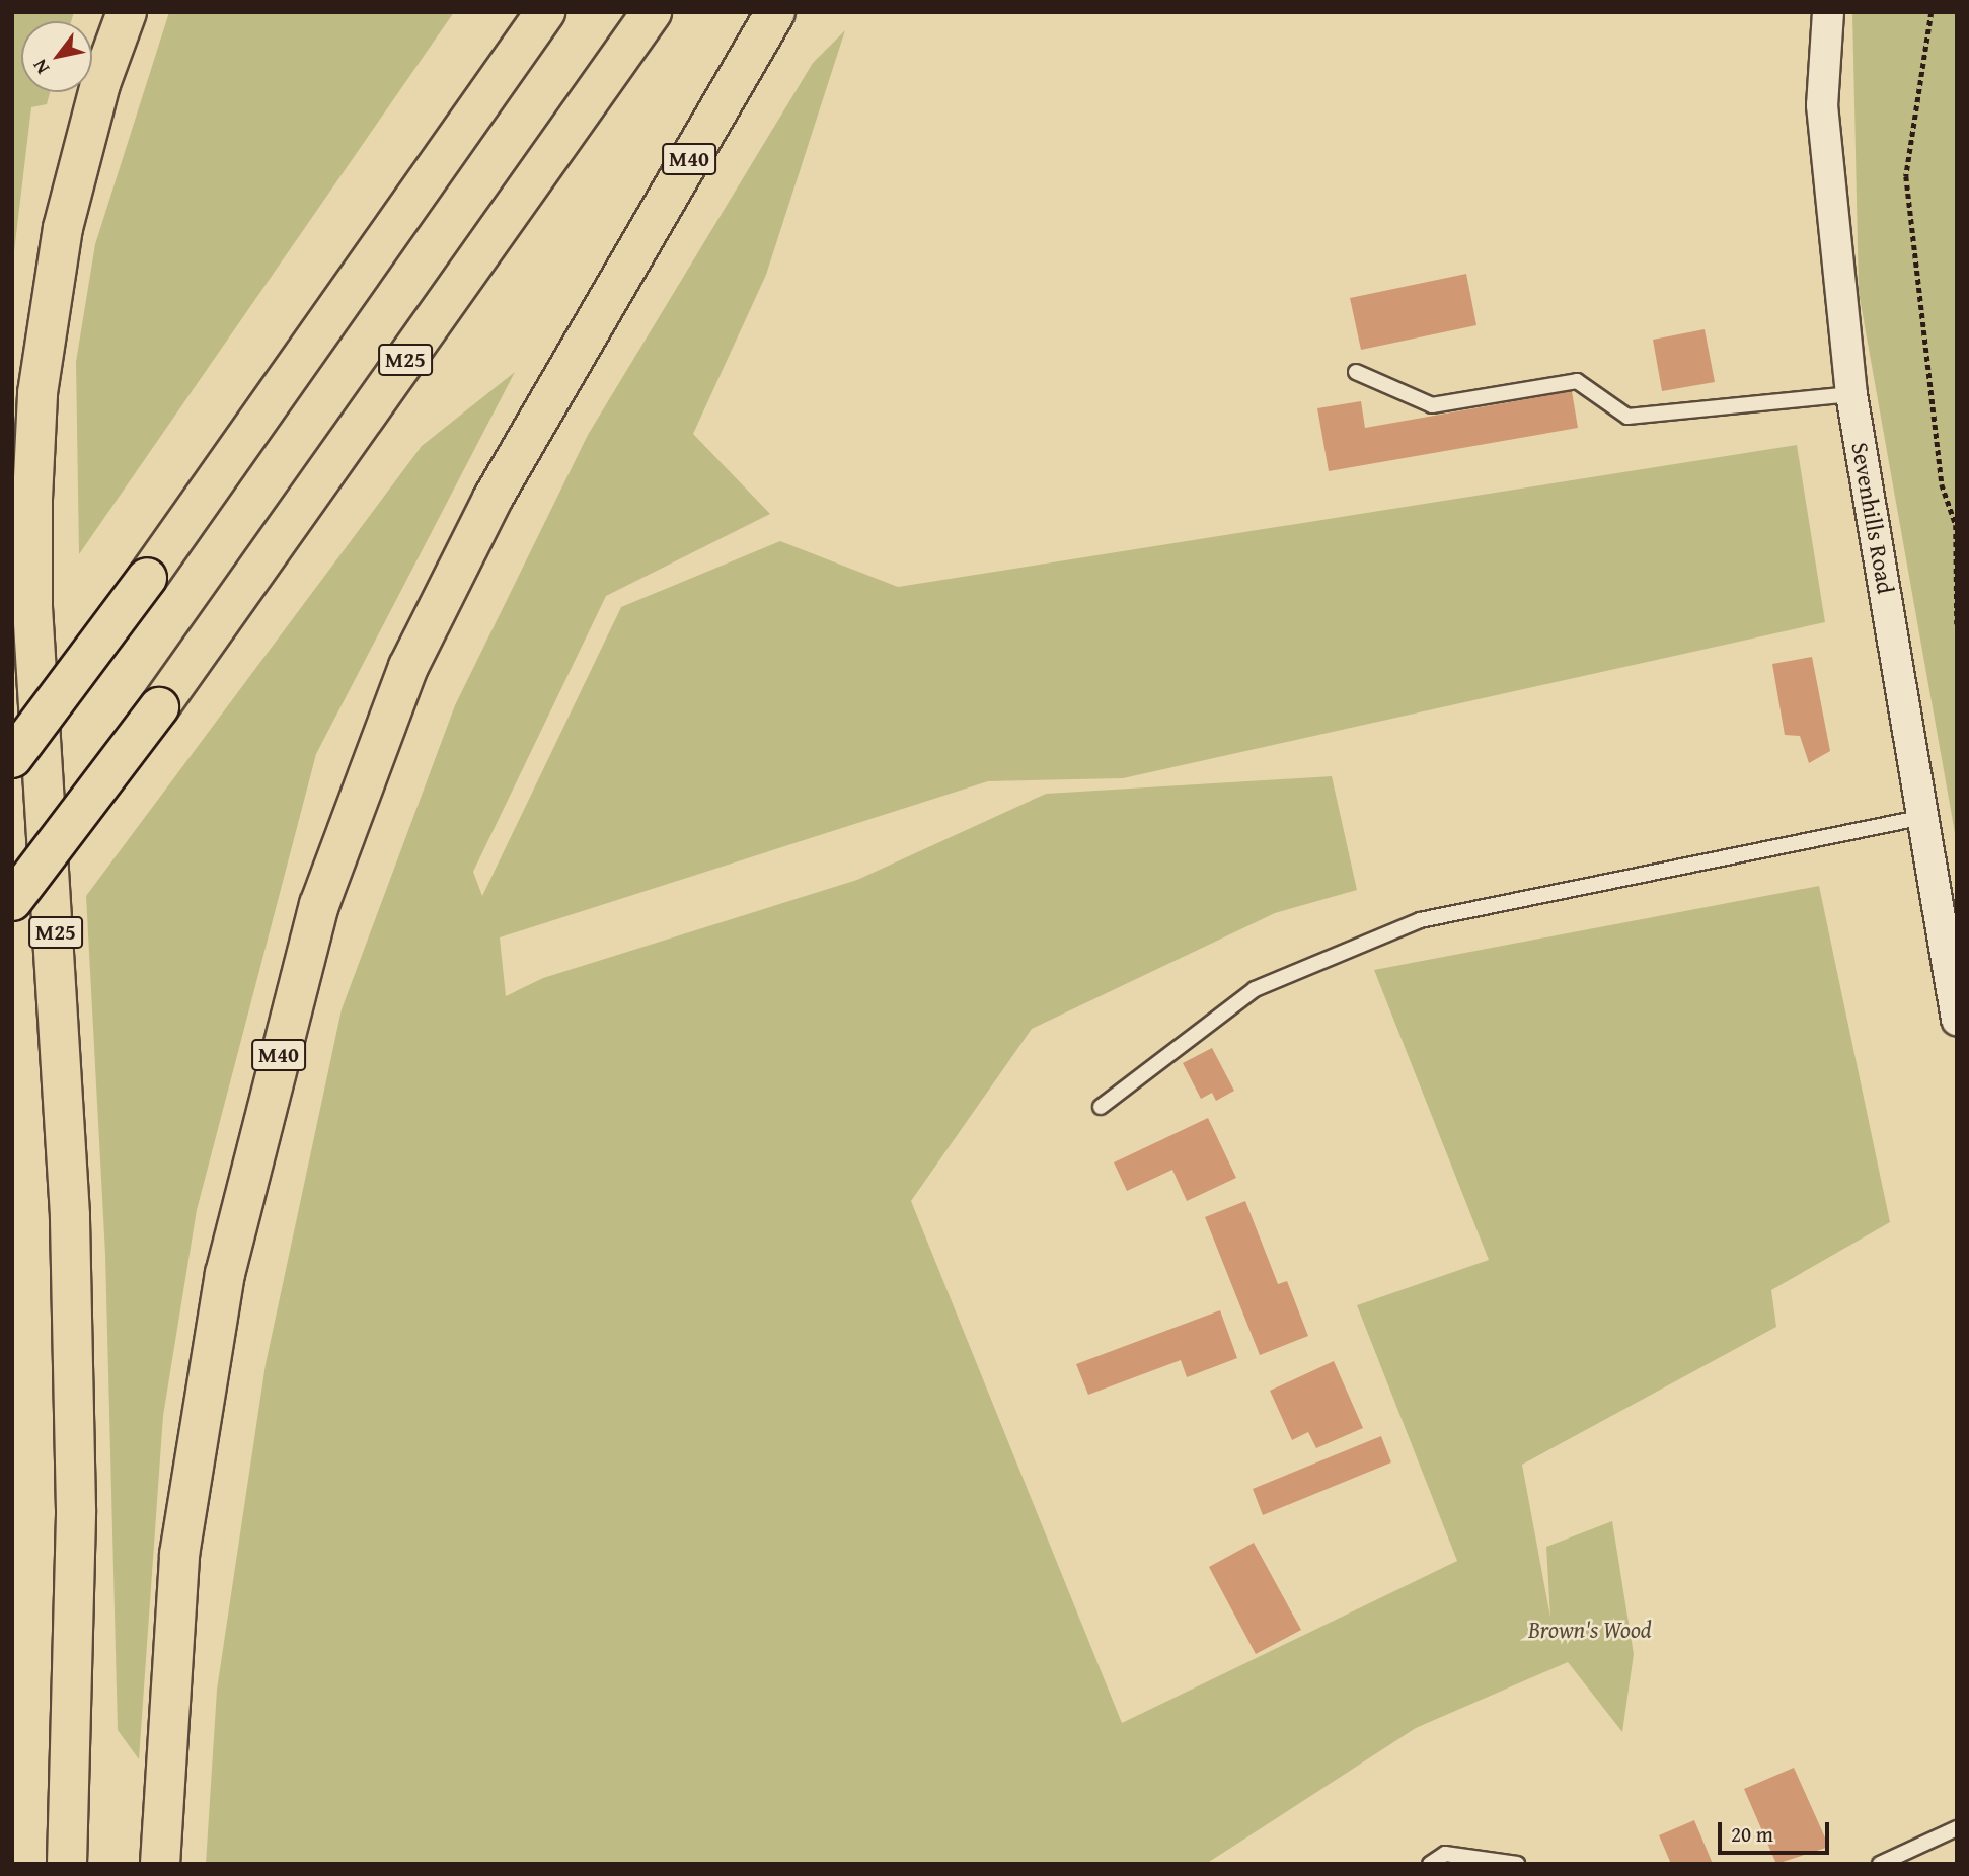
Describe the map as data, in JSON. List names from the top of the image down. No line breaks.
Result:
{"streets":{"highway":["M40","M25"],"street":["Sevenhills Road"]},"parks":["Brown's Wood"],"scale_bar":"20 m","north":"bottom left"}
